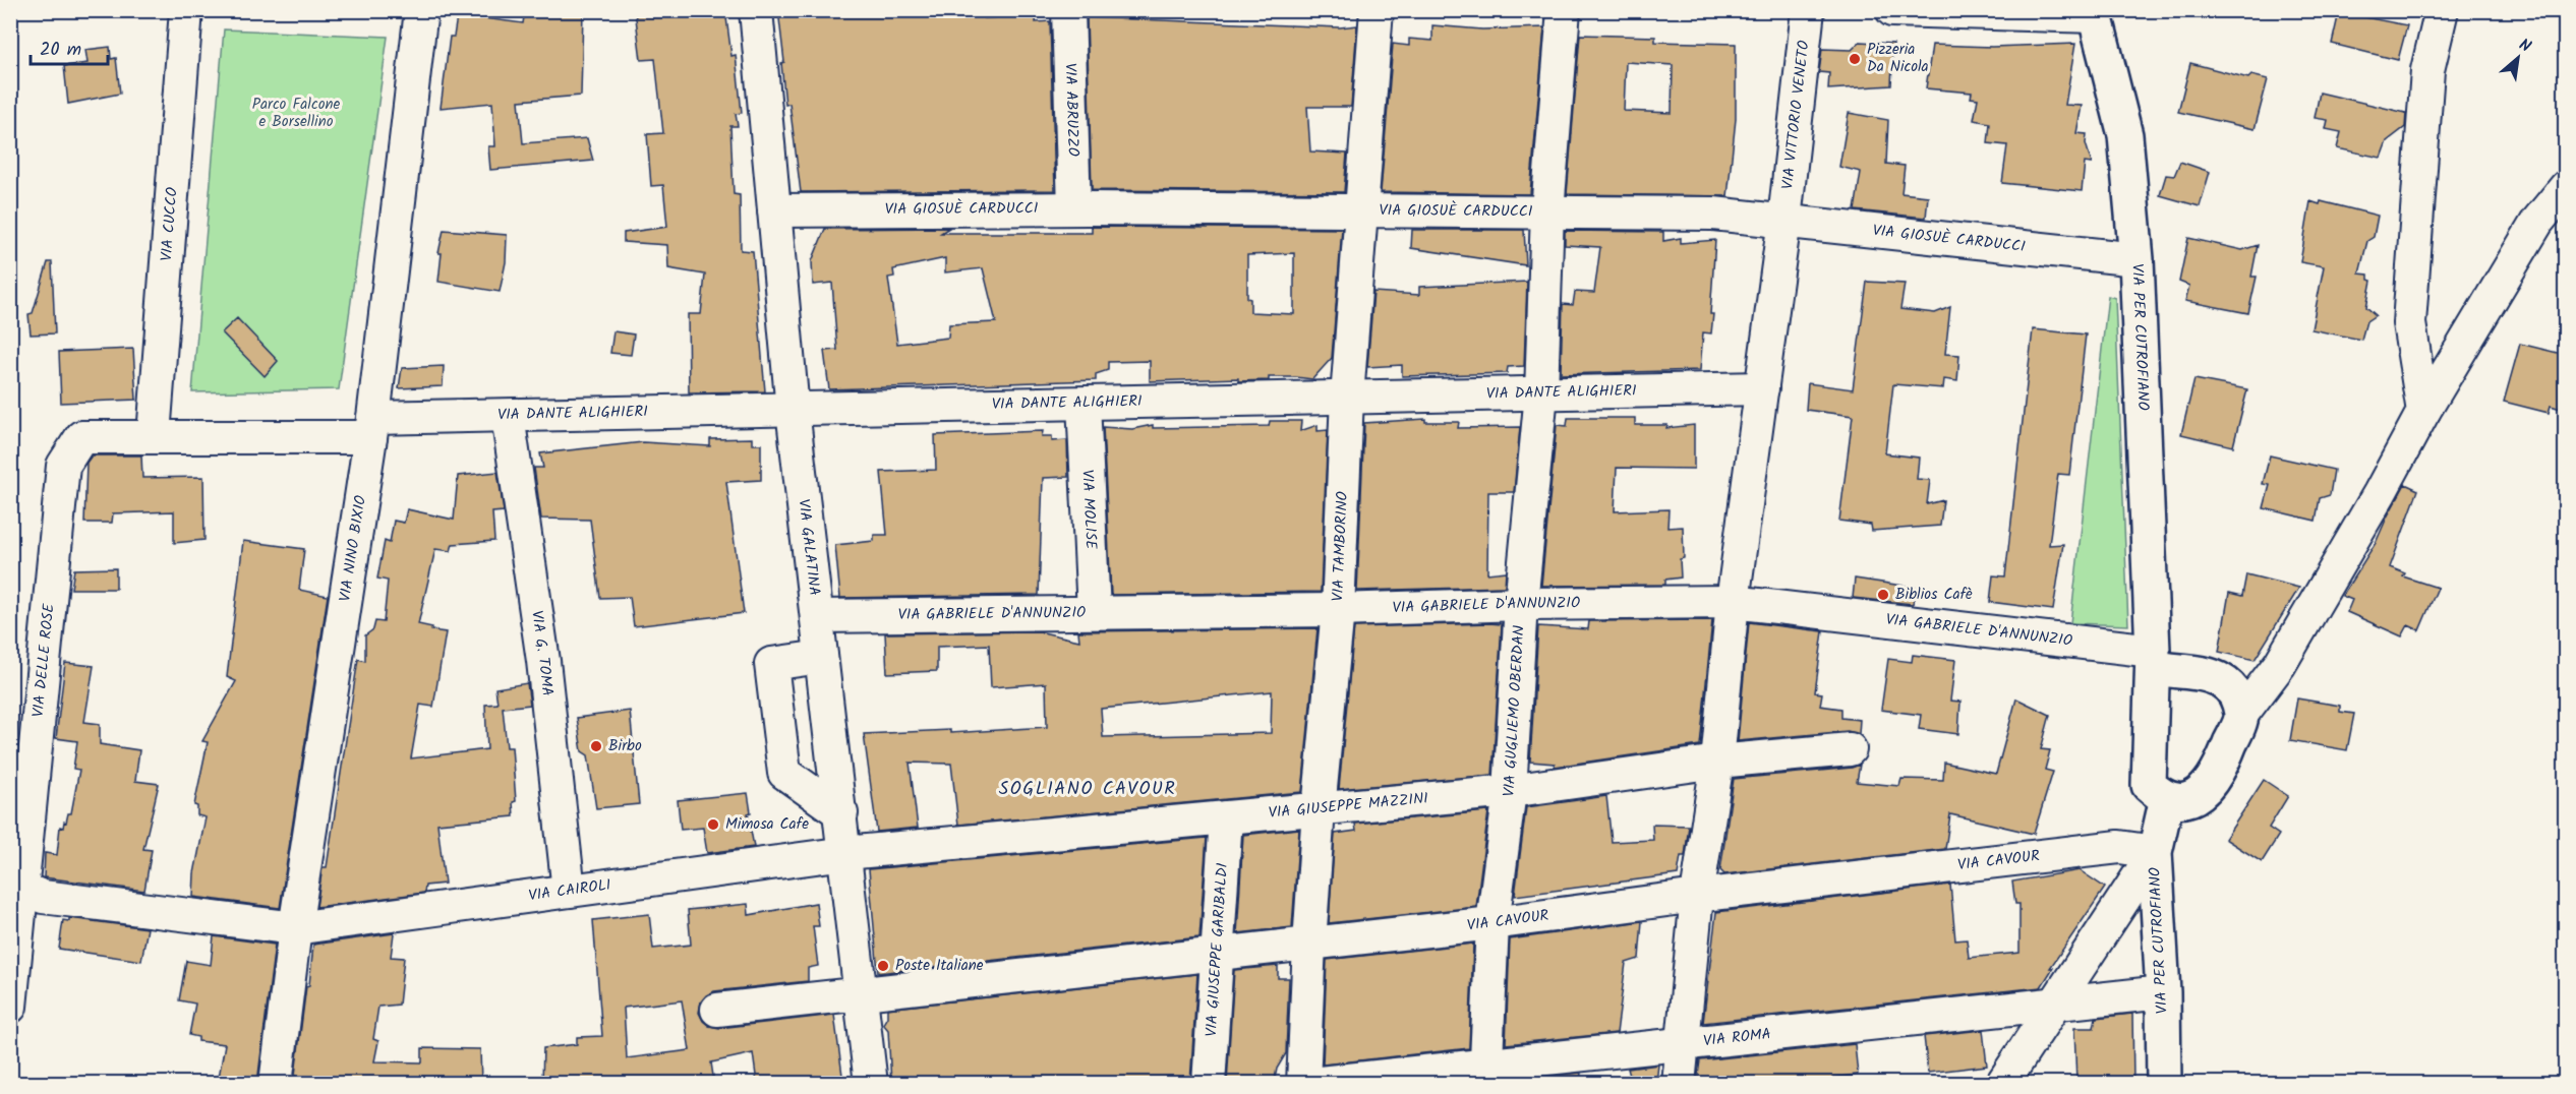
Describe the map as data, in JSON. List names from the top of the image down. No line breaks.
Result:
{"streets":{"main road":["VIA PER CUTROFIANO"],"street":["VIA ABRUZZO","VIA VITTORIO VENETO","VIA GIOSUÈ CARDUCCI","VIA CUCCO","VIA DANTE ALIGHIERI","VIA MOLISE","VIA TAMBORINO","VIA NINO BIXIO","VIA GALATINA","VIA GABRIELE D'ANNUNZIO","VIA G. TOMA","VIA DELLE ROSE","VIA GUGLIEMO OBERDAN","VIA GIUSEPPE MAZZINI","VIA CAVOUR","VIA CAIROLI","VIA GIUSEPPE GARIBALDI","VIA ROMA"]},"crossings":[["VIA ABRUZZO","VIA GIOSUÈ CARDUCCI"],["VIA VITTORIO VENETO","VIA GIOSUÈ CARDUCCI"],["VIA VITTORIO VENETO","VIA DANTE ALIGHIERI"],["VIA VITTORIO VENETO","VIA GABRIELE D'ANNUNZIO"],["VIA VITTORIO VENETO","VIA GIUSEPPE MAZZINI"],["VIA VITTORIO VENETO","VIA CAVOUR"],["VIA VITTORIO VENETO","VIA ROMA"],["VIA GIOSUÈ CARDUCCI","VIA PER CUTROFIANO"],["VIA GIOSUÈ CARDUCCI","VIA TAMBORINO"],["VIA GIOSUÈ CARDUCCI","VIA GALATINA"],["VIA GIOSUÈ CARDUCCI","VIA GUGLIEMO OBERDAN"],["VIA CUCCO","VIA DANTE ALIGHIERI"],["VIA PER CUTROFIANO","VIA GABRIELE D'ANNUNZIO"],["VIA PER CUTROFIANO","VIA CAVOUR"],["VIA PER CUTROFIANO","VIA ROMA"],["VIA DANTE ALIGHIERI","VIA MOLISE"],["VIA DANTE ALIGHIERI","VIA TAMBORINO"],["VIA DANTE ALIGHIERI","VIA NINO BIXIO"],["VIA DANTE ALIGHIERI","VIA GALATINA"],["VIA DANTE ALIGHIERI","VIA G. TOMA"],["VIA DANTE ALIGHIERI","VIA DELLE ROSE"],["VIA DANTE ALIGHIERI","VIA GUGLIEMO OBERDAN"],["VIA MOLISE","VIA GABRIELE D'ANNUNZIO"],["VIA TAMBORINO","VIA GABRIELE D'ANNUNZIO"],["VIA TAMBORINO","VIA GIUSEPPE MAZZINI"],["VIA TAMBORINO","VIA CAVOUR"],["VIA NINO BIXIO","VIA CAIROLI"],["VIA GALATINA","VIA GABRIELE D'ANNUNZIO"],["VIA GALATINA","VIA GIUSEPPE MAZZINI"],["VIA GALATINA","VIA CAVOUR"],["VIA GALATINA","VIA CAIROLI"],["VIA GABRIELE D'ANNUNZIO","VIA GUGLIEMO OBERDAN"],["VIA G. TOMA","VIA CAIROLI"],["VIA DELLE ROSE","VIA CAIROLI"],["VIA GUGLIEMO OBERDAN","VIA GIUSEPPE MAZZINI"],["VIA GUGLIEMO OBERDAN","VIA CAVOUR"],["VIA GUGLIEMO OBERDAN","VIA ROMA"],["VIA GIUSEPPE MAZZINI","VIA CAIROLI"],["VIA GIUSEPPE MAZZINI","VIA GIUSEPPE GARIBALDI"],["VIA CAVOUR","VIA GIUSEPPE GARIBALDI"]],"districts":["SOGLIANO CAVOUR"],"parks":["Parco Falcone e Borsellino"],"places":["Pizzeria Da Nicola","Biblios Cafè","Birbo","Mimosa Cafe","Poste Italiane"],"scale_bar":"20 m","north":"top right"}
